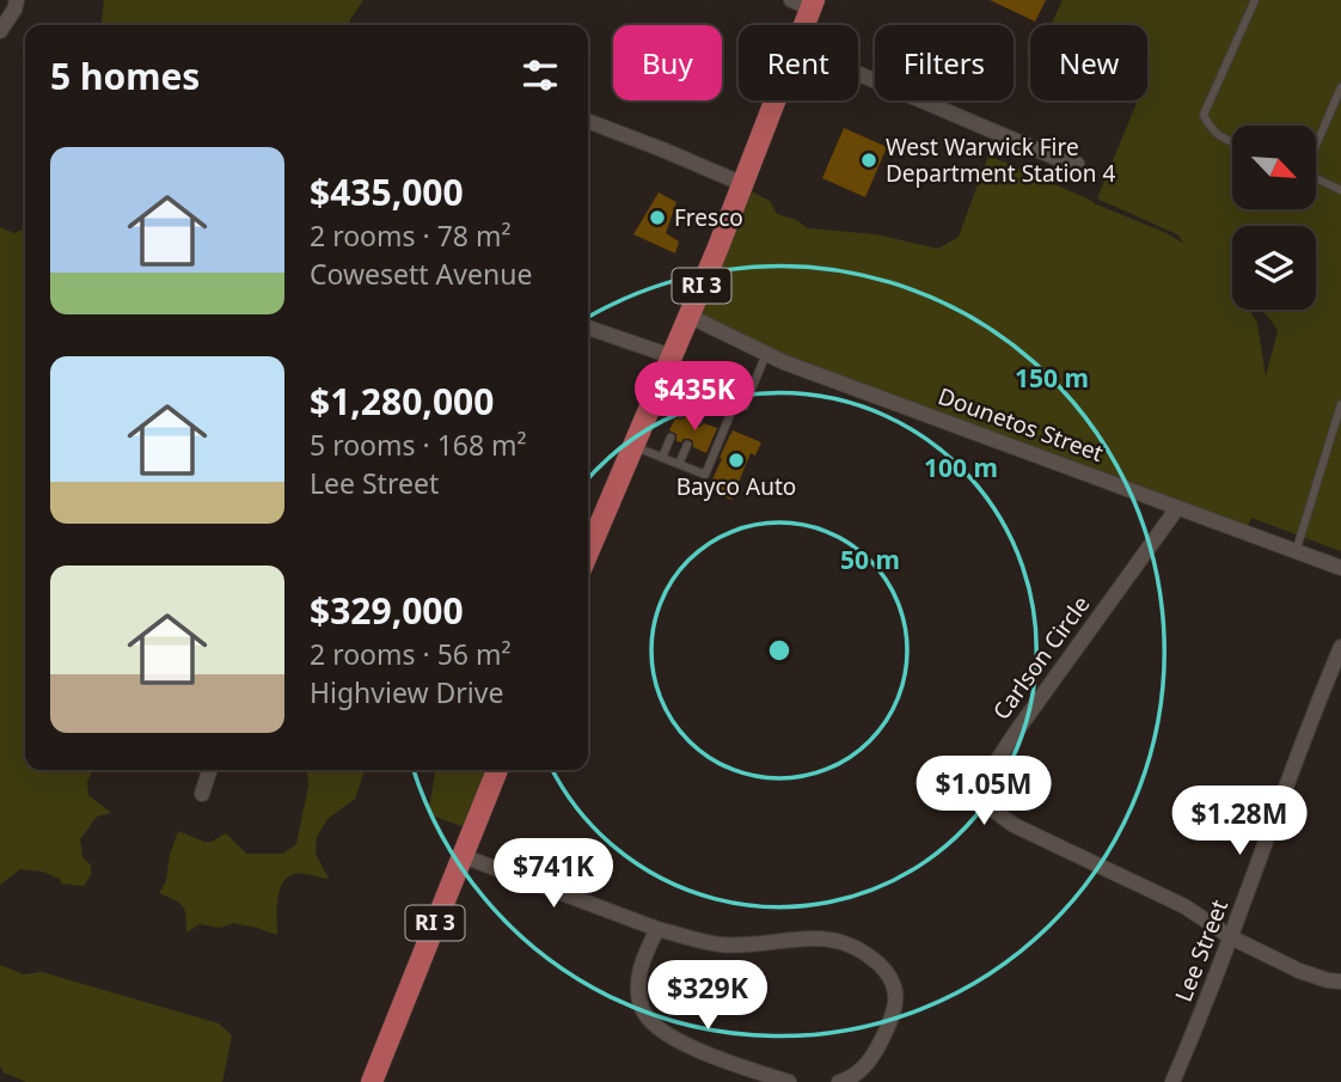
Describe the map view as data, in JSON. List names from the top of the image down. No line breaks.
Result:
{"streets":{"main road":["RI 3"],"street":["Dounetos Street","Carlson Circle","Lee Street"]},"crossings":[["RI 3","Dounetos Street"],["Dounetos Street","Carlson Circle"],["Carlson Circle","Lee Street"]],"places":["West Warwick Fire Department Station 4","Fresco","Bayco Auto"],"north":"bottom right","page":{"chip":["Buy","Rent","Filters","New"],"heading":"5 homes","list":[{"name":"$435,000","note":"2 rooms · 78 m² · Cowesett Avenue"},{"name":"$1,280,000","note":"5 rooms · 168 m² · Lee Street"},{"name":"$329,000","note":"2 rooms · 56 m² · Highview Drive"}],"price":["$435K","$1.05M","$1.28M","$741K","$329K"]},"rings":["150 m","100 m","50 m"]}
